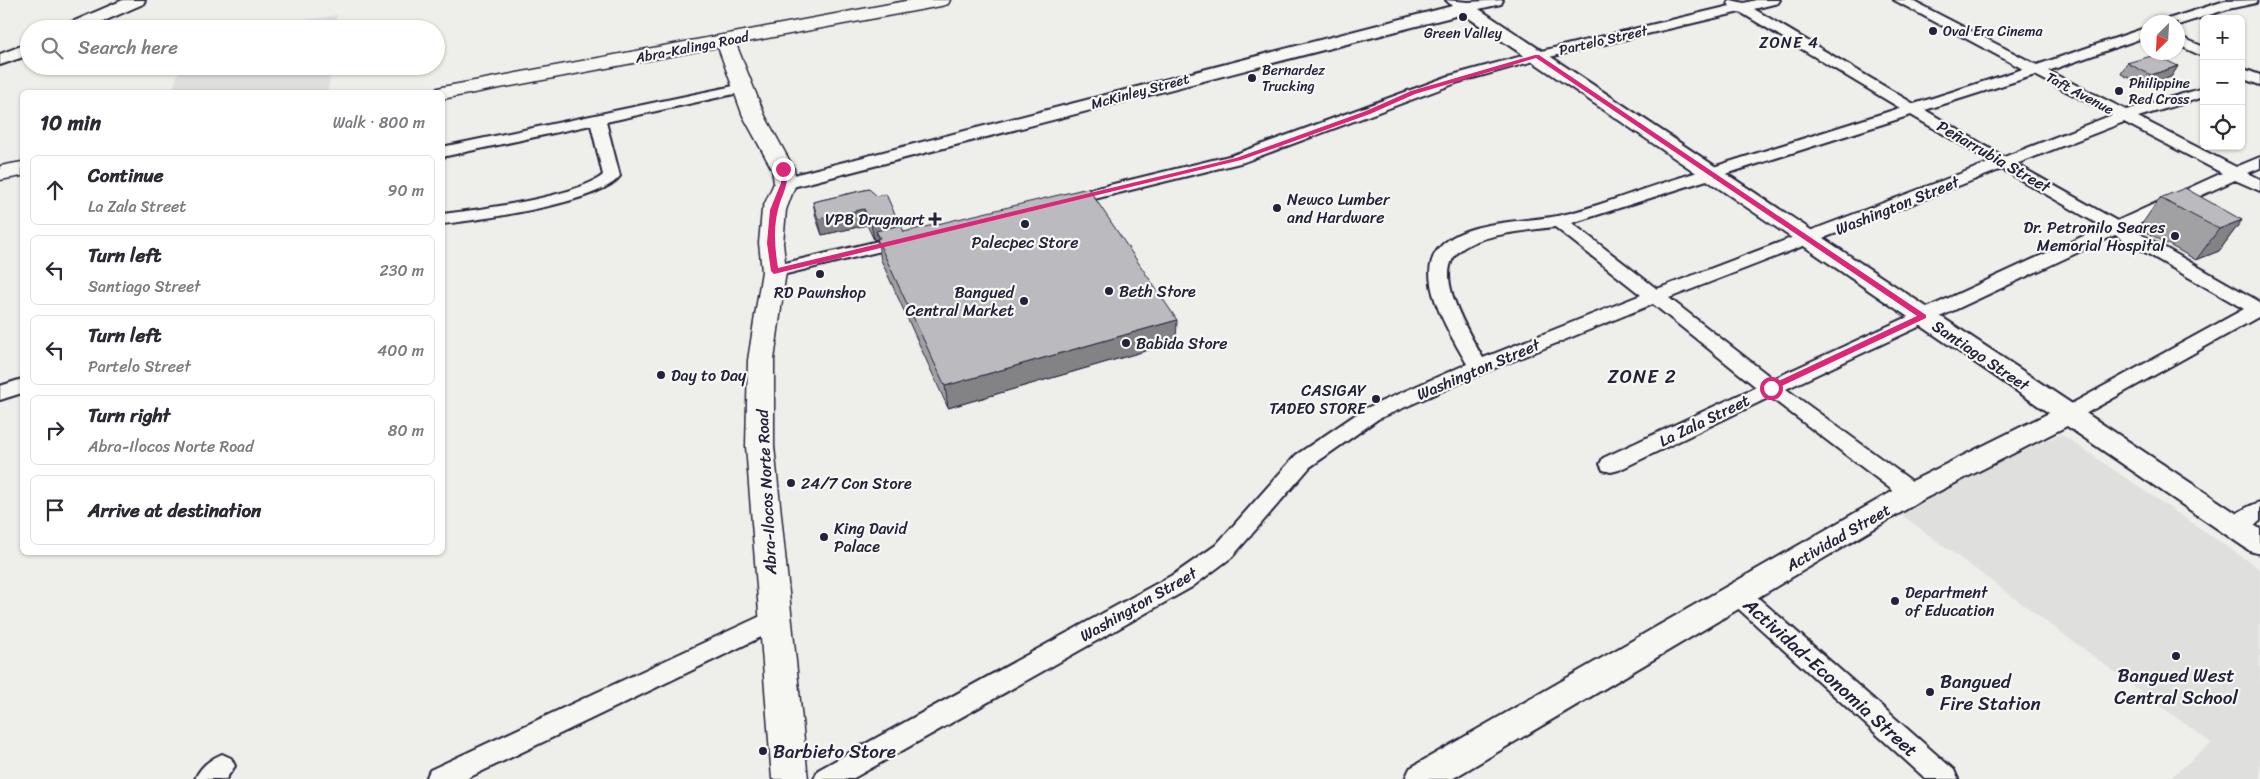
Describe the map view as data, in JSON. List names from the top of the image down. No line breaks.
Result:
{"streets":{"main road":["Abra-Kalinga Road","Abra-Ilocos Norte Road"],"street":["Partelo Street","McKinley Street","Taft Avenue","Peñarrubia Street","Washington Street","Santiago Street","La Zala Street","Actividad Street","Actividad-Economia Street"]},"crossings":[["Partelo Street","Peñarrubia Street"],["Partelo Street","Santiago Street"],["McKinley Street","Santiago Street"],["McKinley Street","Abra-Ilocos Norte Road"],["Taft Avenue","Washington Street"],["Taft Avenue","La Zala Street"],["Peñarrubia Street","Washington Street"],["Peñarrubia Street","La Zala Street"],["Peñarrubia Street","Actividad Street"],["Washington Street","Santiago Street"],["Santiago Street","La Zala Street"],["Santiago Street","Actividad Street"],["Actividad Street","Actividad-Economia Street"]],"districts":["ZONE 4","ZONE 2"],"places":{"other":["Green Valley","Oval Era Cinema","Bernardez Trucking","Philippine Red Cross","Newco Lumber and Hardware","Palecpec Store","Dr. Petronilo Seares Memorial Hospital","RD Pawnshop","Beth Store","Bangued Central Market","Babida Store","Day to Day","CASIGAY TADEO STORE","24/7 Con Store","King David Palace","Department of Education","Bangued West Central School","Bangued Fire Station","Barbieto Store"],"health":["VPB Drugmart"]},"north":"bottom left","page":{"map_buttons":["+","−"],"search":"Search here","heading":["10 min","Walk · 800 m"],"list":[["Continue","La Zala Street","90 m"],["Turn left","Santiago Street","230 m"],["Turn left","Partelo Street","400 m"],["Turn right","Abra-Ilocos Norte Road","80 m"],"Arrive at destination"]}}
